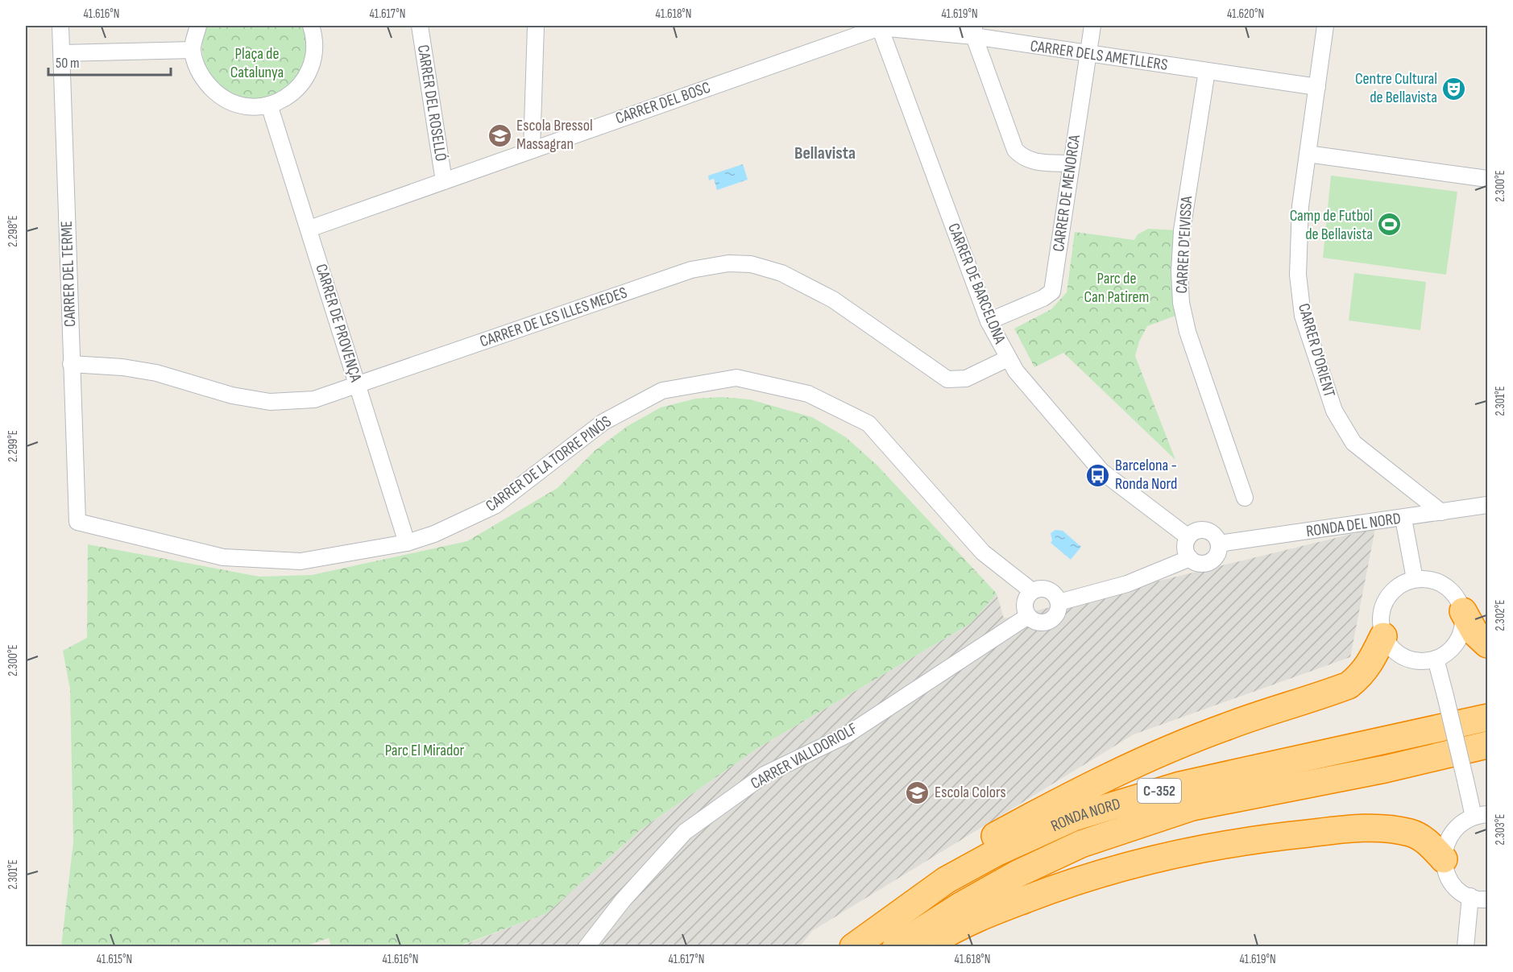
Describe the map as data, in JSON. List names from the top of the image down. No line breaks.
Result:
{"streets":{"highway":["C-352","RONDA NORD"],"street":["CARRER DELS AMETLLERS","CARRER DEL ROSELLÓ","CARRER DEL BOSC","CARRER DE MENORCA","CARRER D'EIVISSA","CARRER DEL TERME","CARRER DE BARCELONA","CARRER DE LES ILLES MEDES","CARRER DE PROVENÇA","CARRER D'ORIENT","CARRER DE LA TORRE PINÓS","RONDA DEL NORD","CARRER VALLDORIOLF"]},"crossings":[["CARRER DELS AMETLLERS","CARRER DEL BOSC"],["CARRER DELS AMETLLERS","CARRER DE MENORCA"],["CARRER DELS AMETLLERS","CARRER D'EIVISSA"],["CARRER DELS AMETLLERS","CARRER DE BARCELONA"],["CARRER DELS AMETLLERS","CARRER D'ORIENT"],["CARRER DEL ROSELLÓ","CARRER DEL BOSC"],["CARRER DEL BOSC","CARRER DE BARCELONA"],["CARRER DEL BOSC","CARRER DE PROVENÇA"],["CARRER DE MENORCA","CARRER DE BARCELONA"],["CARRER DEL TERME","CARRER DE LES ILLES MEDES"],["CARRER DEL TERME","CARRER DE LA TORRE PINÓS"],["CARRER DE BARCELONA","CARRER DE LES ILLES MEDES"],["CARRER DE BARCELONA","RONDA DEL NORD"],["CARRER DE LES ILLES MEDES","CARRER DE PROVENÇA"],["CARRER DE PROVENÇA","CARRER DE LA TORRE PINÓS"],["CARRER D'ORIENT","RONDA DEL NORD"],["CARRER DE LA TORRE PINÓS","CARRER VALLDORIOLF"]],"districts":["Bellavista"],"parks":["Plaça de Catalunya","Parc de Can Patirem","Parc El Mirador"],"places":{"theatre":["Centre Cultural de Bellavista"],"school or university":["Escola Bressol Massagran","Escola Colors"],"sports":["Camp de Futbol de Bellavista"],"bus stop":["Barcelona - Ronda Nord"]},"scale_bar":"50 m","coordinates":["41.616°N","41.617°N","41.618°N","41.619°N","41.620°N","2.300°E","2.298°E","2.301°E","2.299°E","2.302°E","2.303°E","41.615°N"]}
